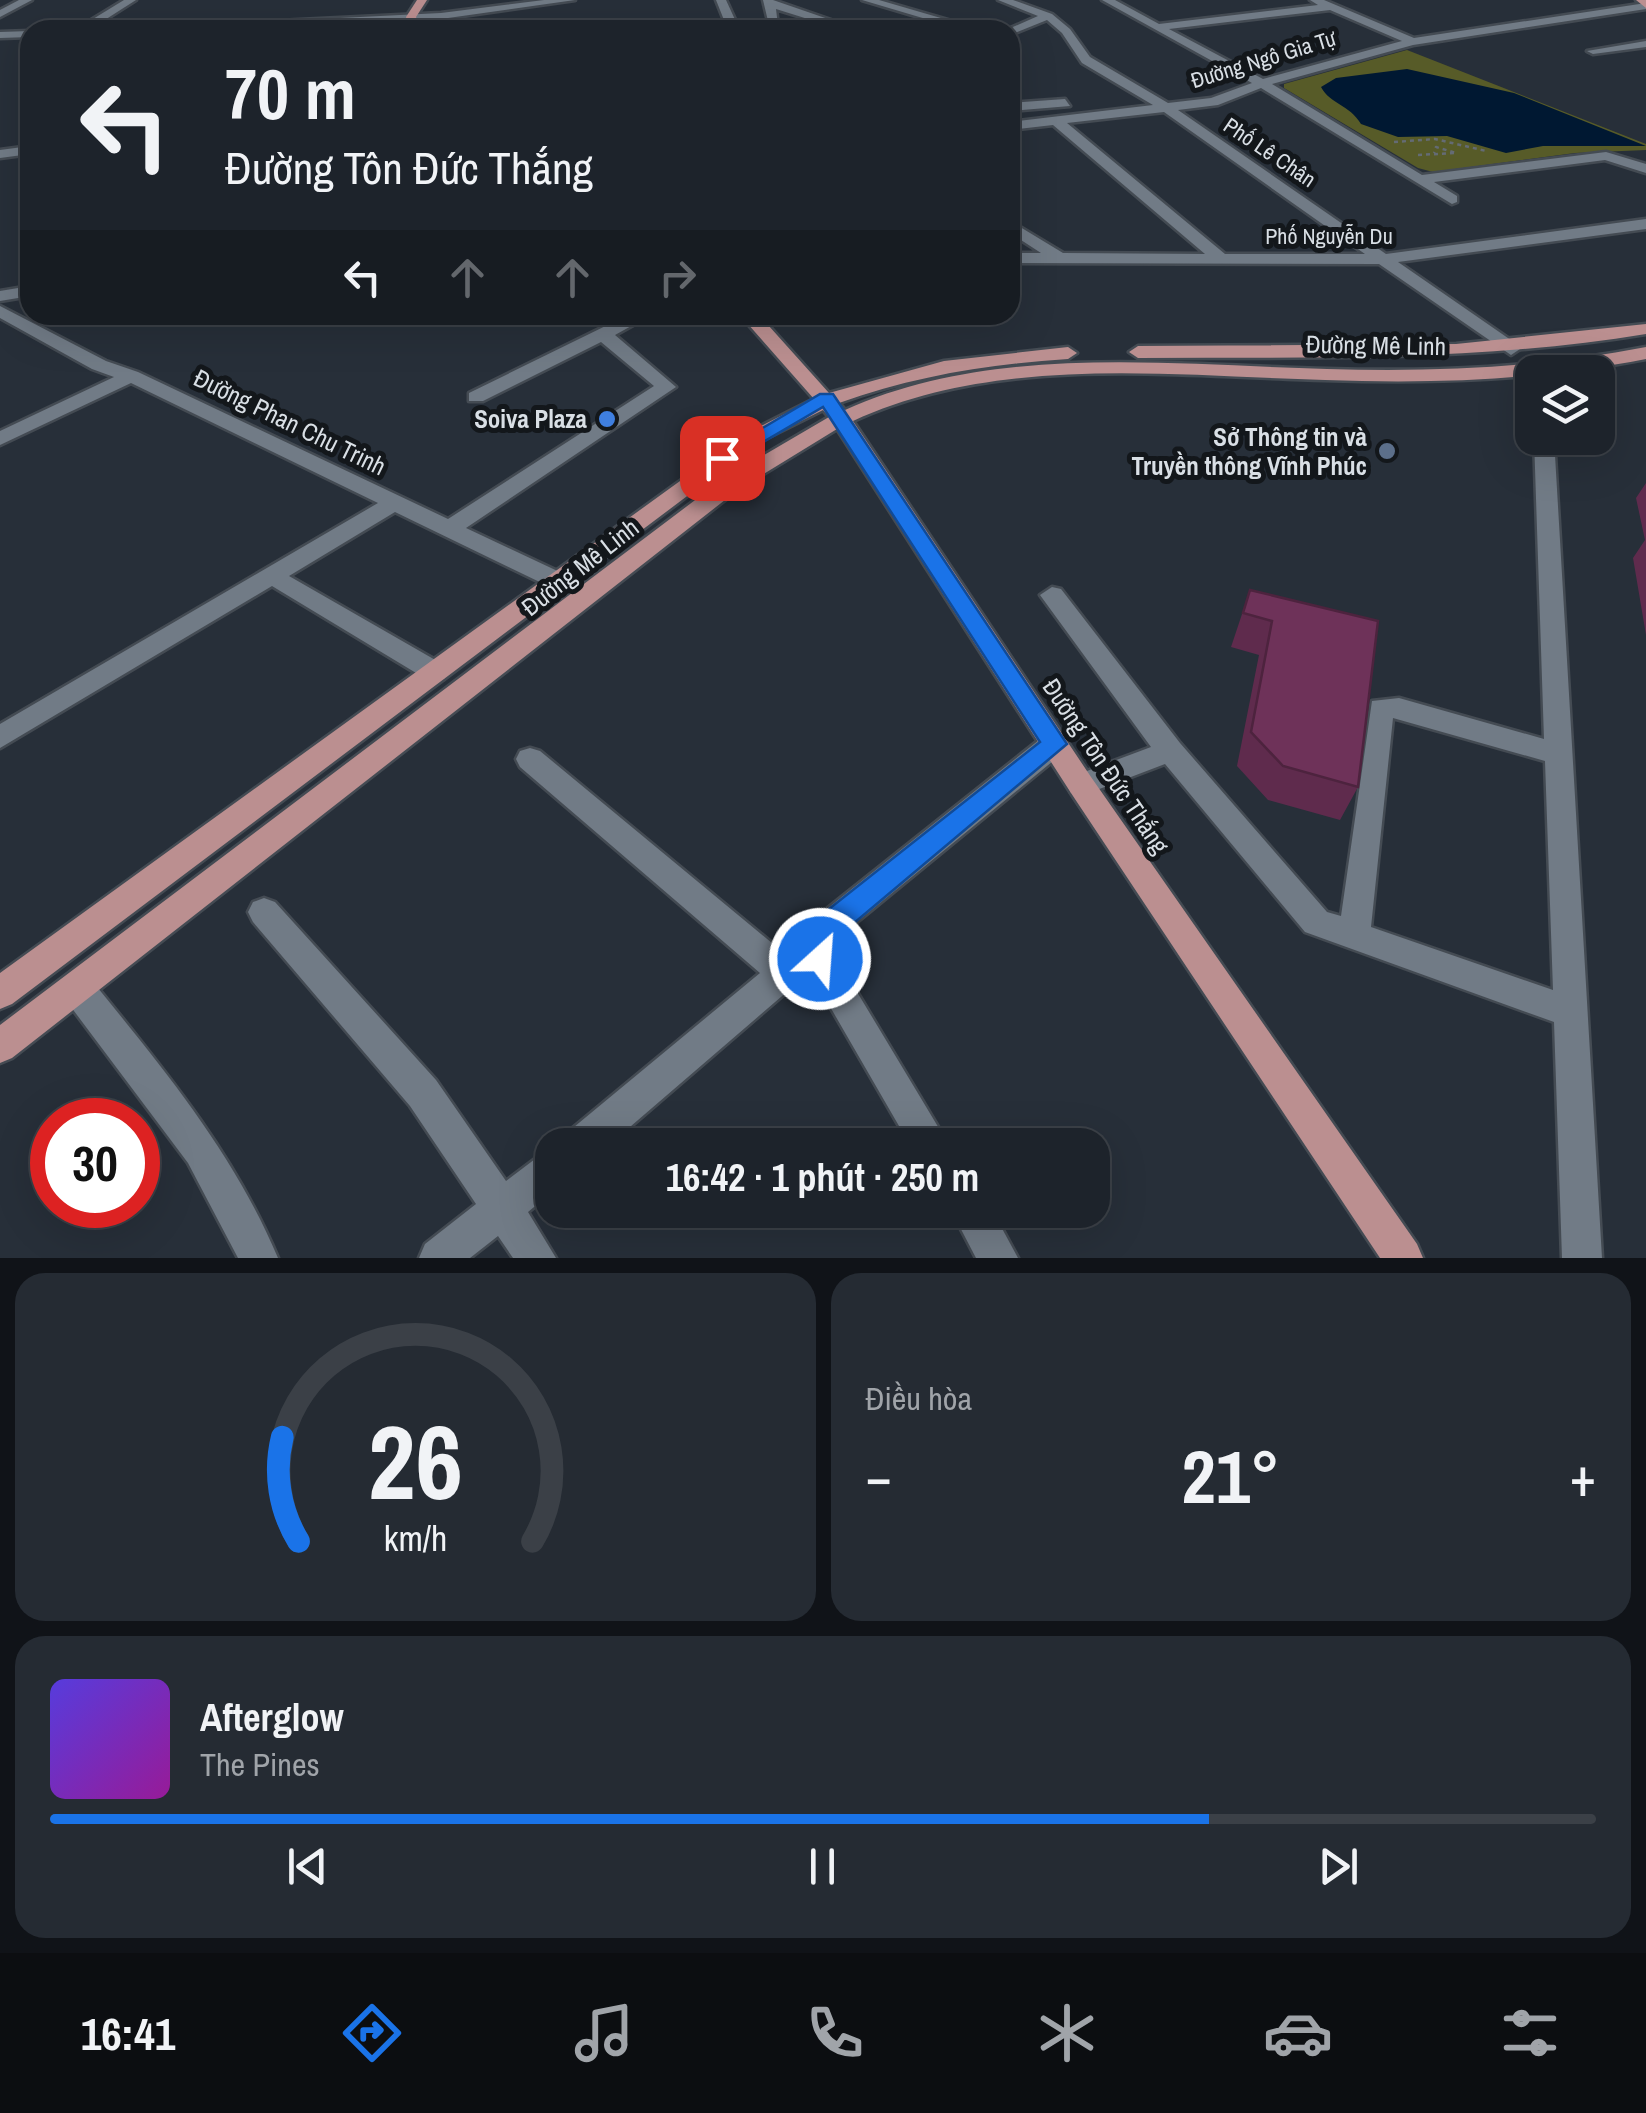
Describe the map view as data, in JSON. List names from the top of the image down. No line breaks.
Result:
{"streets":{"main road":["Đường Mê Linh","Đường Tôn Đức Thắng"],"street":["Đường Ngô Gia Tự","Phố Lê Chân","Phố Nguyễn Du","Đường Phan Chu Trinh"]},"crossings":[["Đường Ngô Gia Tự","Phố Lê Chân"],["Phố Lê Chân","Phố Nguyễn Du"],["Phố Lê Chân","Đường Mê Linh"],["Đường Mê Linh","Đường Phan Chu Trinh"],["Đường Mê Linh","Đường Tôn Đức Thắng"]],"places":["Soiva Plaza","Sở Thông tin và Truyền thông Vĩnh Phúc"],"page":{"turn":["70 m","Đường Tôn Đức Thắng"],"limit":"30","trip":"16:42 · 1 phút · 250 m","tile":"Điều hòa","heat":["−","21°","+"],"song":["Afterglow","The Pines"],"tabs":"16:41","gauge":["26","km/h"]}}
